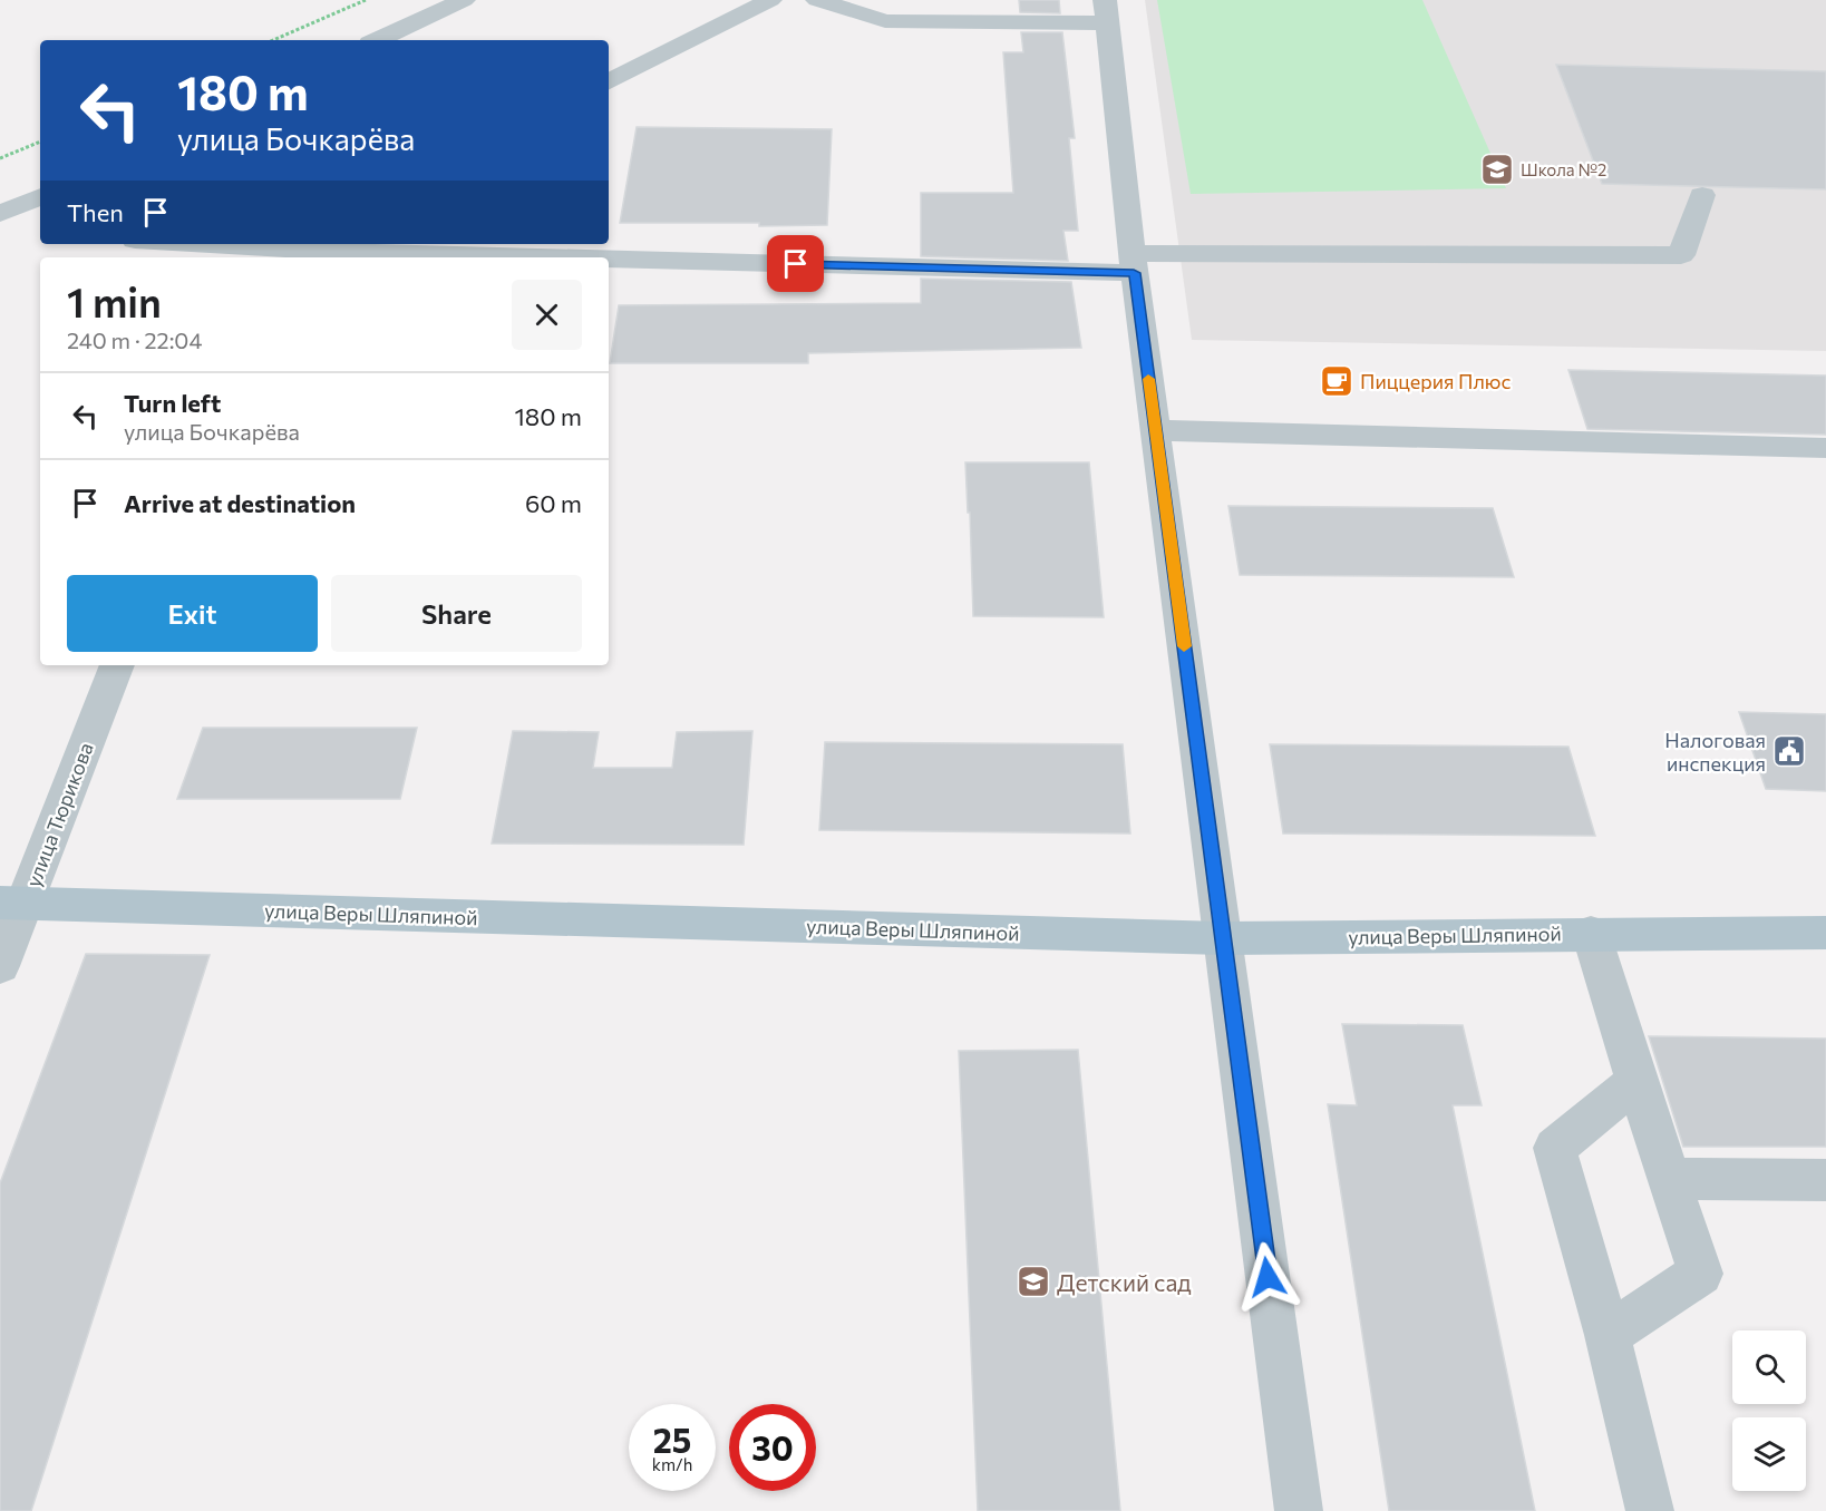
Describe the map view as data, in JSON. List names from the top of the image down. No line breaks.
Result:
{"streets":{"main road":["улица Веры Шляпиной"],"street":["улица Тюрикова"]},"crossings":[["улица Тюрикова","улица Веры Шляпиной"]],"places":{"school or university":["Школа №2","Детский сад"],"cafe":["Пиццерия Плюс"],"public building":["Налоговая инспекция"]},"page":{"turn":["180 m","улица Бочкарёва"],"then":"Then","heading":["1 min","240 m · 22:04"],"list":[{"name":"Turn left","note":"улица Бочкарёва","value":"180 m"},{"name":"Arrive at destination","value":"60 m"}],"buttons":["Exit","Share"],"speed":"25 km/h","limit":"30"}}
